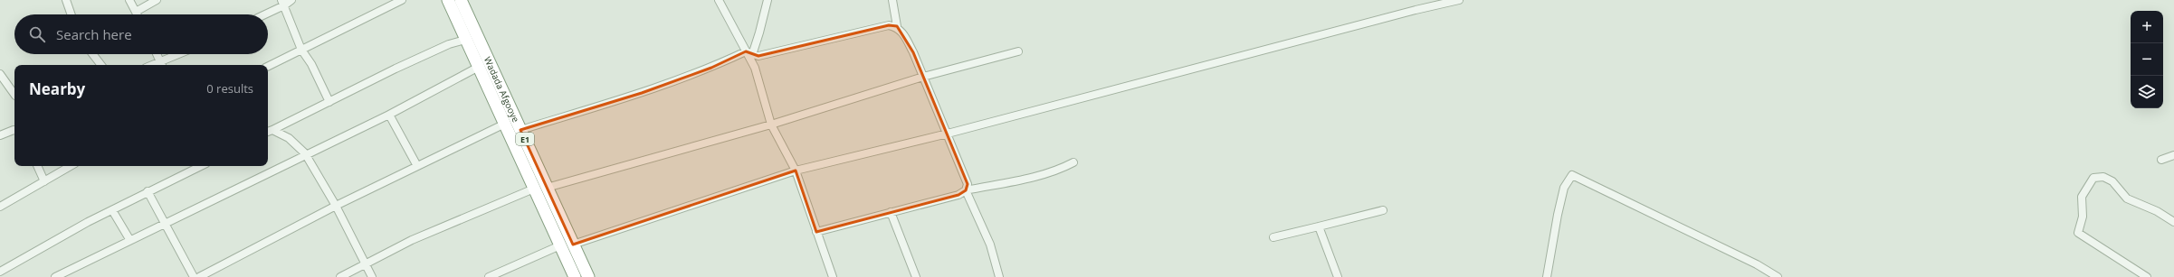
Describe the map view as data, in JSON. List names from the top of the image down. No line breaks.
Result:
{"streets":{"highway":["Wadada Afgooye","E1"]},"page":{"map_buttons":["+","−"],"search":"Search here","heading":["Nearby","0 results"]}}
